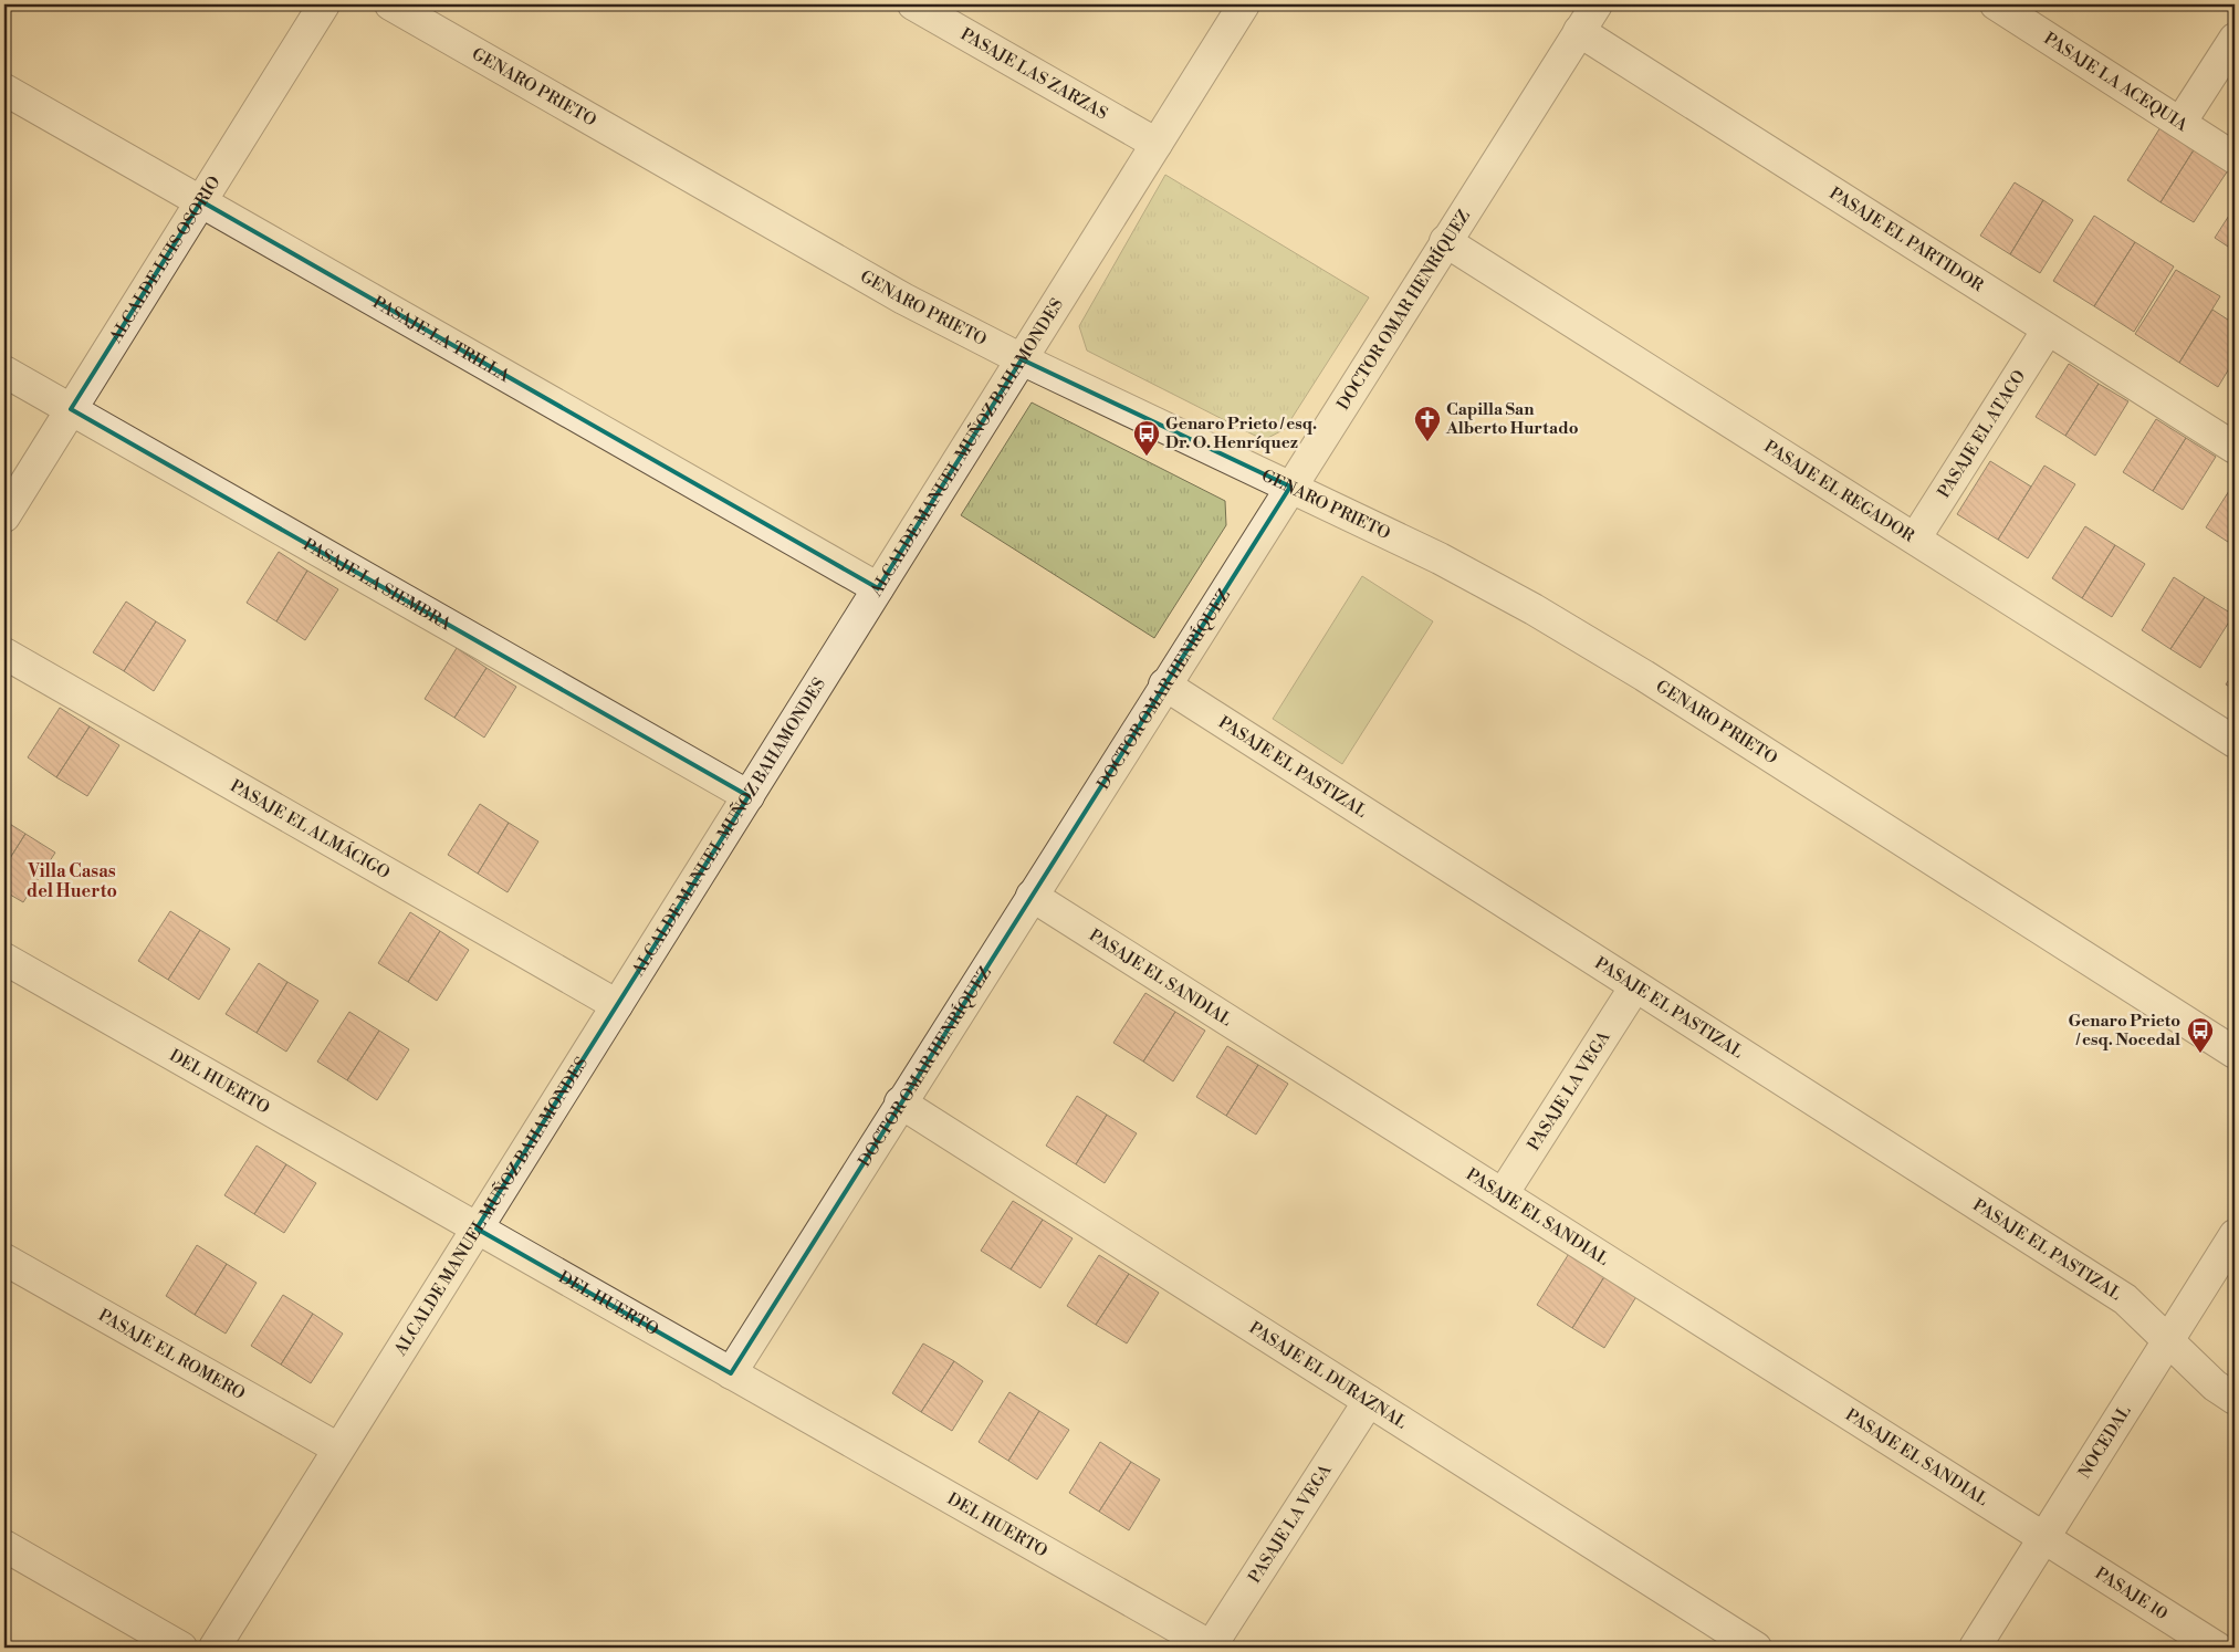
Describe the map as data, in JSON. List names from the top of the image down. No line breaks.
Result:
{"streets":{"street":["PASAJE LAS ZARZAS","PASAJE LA ACEQUIA","GENARO PRIETO","PASAJE EL PARTIDOR","ALCALDE LUIS OSORIO","DOCTOR OMAR HENRÍQUEZ","PASAJE LA TRILLA","PASAJE EL ATACO","ALCALDE MANUEL MUÑOZ BAHAMONDES","PASAJE EL REGADOR","PASAJE LA SIEMBRA","PASAJE EL PASTIZAL","PASAJE EL ALMÁCIGO","PASAJE EL SANDIAL","DEL HUERTO","PASAJE LA VEGA","PASAJE EL ROMERO","PASAJE EL DURAZNAL","NOCEDAL","PASAJE 10"]},"crossings":[["PASAJE LAS ZARZAS","ALCALDE MANUEL MUÑOZ BAHAMONDES"],["GENARO PRIETO","DOCTOR OMAR HENRÍQUEZ"],["GENARO PRIETO","ALCALDE MANUEL MUÑOZ BAHAMONDES"],["PASAJE EL PARTIDOR","DOCTOR OMAR HENRÍQUEZ"],["PASAJE EL PARTIDOR","PASAJE EL ATACO"],["ALCALDE LUIS OSORIO","PASAJE LA TRILLA"],["ALCALDE LUIS OSORIO","PASAJE LA SIEMBRA"],["DOCTOR OMAR HENRÍQUEZ","PASAJE EL REGADOR"],["DOCTOR OMAR HENRÍQUEZ","PASAJE EL PASTIZAL"],["DOCTOR OMAR HENRÍQUEZ","PASAJE EL SANDIAL"],["DOCTOR OMAR HENRÍQUEZ","DEL HUERTO"],["DOCTOR OMAR HENRÍQUEZ","PASAJE EL DURAZNAL"],["PASAJE LA TRILLA","ALCALDE MANUEL MUÑOZ BAHAMONDES"],["PASAJE EL ATACO","PASAJE EL REGADOR"],["ALCALDE MANUEL MUÑOZ BAHAMONDES","PASAJE LA SIEMBRA"],["ALCALDE MANUEL MUÑOZ BAHAMONDES","PASAJE EL ALMÁCIGO"],["ALCALDE MANUEL MUÑOZ BAHAMONDES","DEL HUERTO"],["ALCALDE MANUEL MUÑOZ BAHAMONDES","PASAJE EL ROMERO"],["PASAJE EL PASTIZAL","PASAJE LA VEGA"],["PASAJE EL PASTIZAL","NOCEDAL"],["PASAJE EL SANDIAL","PASAJE LA VEGA"],["PASAJE EL SANDIAL","NOCEDAL"],["PASAJE EL SANDIAL","PASAJE 10"],["DEL HUERTO","PASAJE LA VEGA"],["PASAJE LA VEGA","PASAJE EL DURAZNAL"],["NOCEDAL","PASAJE 10"]],"districts":["Villa Casas del Huerto"],"places":{"church":["Capilla San Alberto Hurtado"],"bus stop":["Genaro Prieto / esq. Dr. O. Henríquez","Genaro Prieto / esq. Nocedal"]}}
